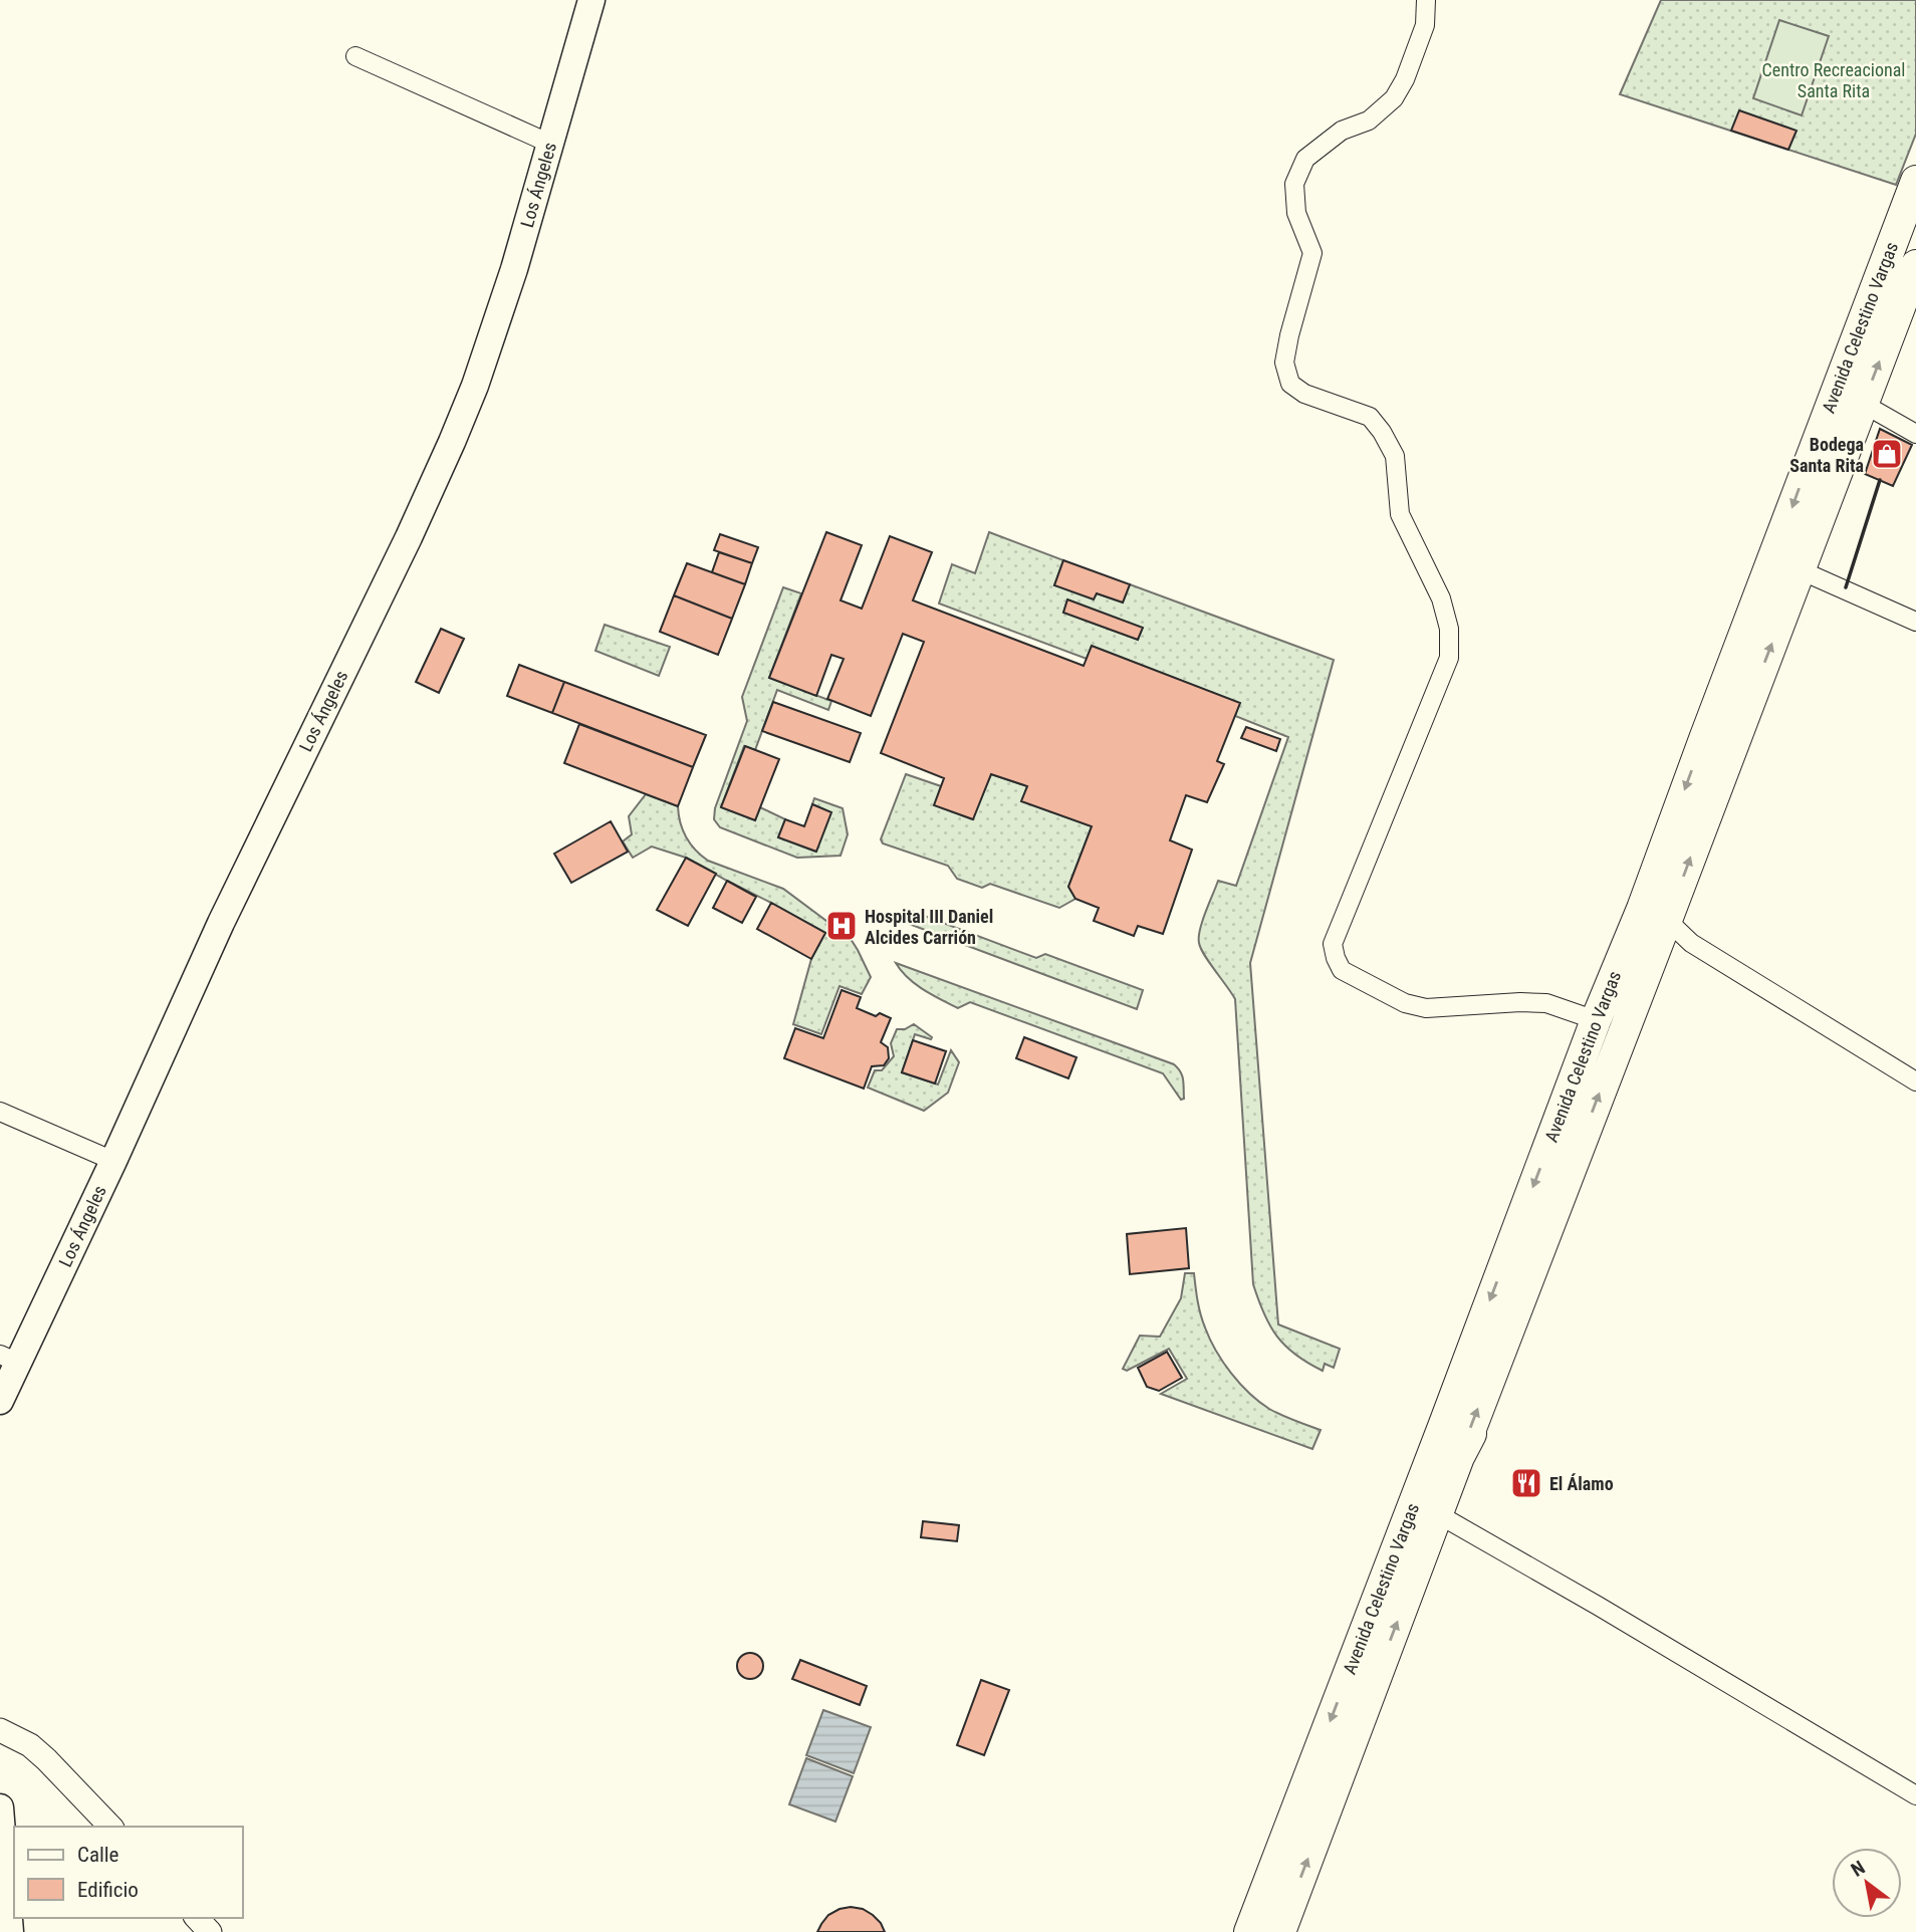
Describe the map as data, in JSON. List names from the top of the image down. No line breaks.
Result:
{"streets":{"highway":["Avenida Celestino Vargas"],"main road":["Los Ángeles"]},"parks":["Centro Recreacional Santa Rita"],"places":{"shop":["Bodega Santa Rita"],"hospital":["Hospital III Daniel Alcides Carrión"],"restaurant":["El Álamo"]},"legend":["Calle","Edificio"],"north":"top left"}
